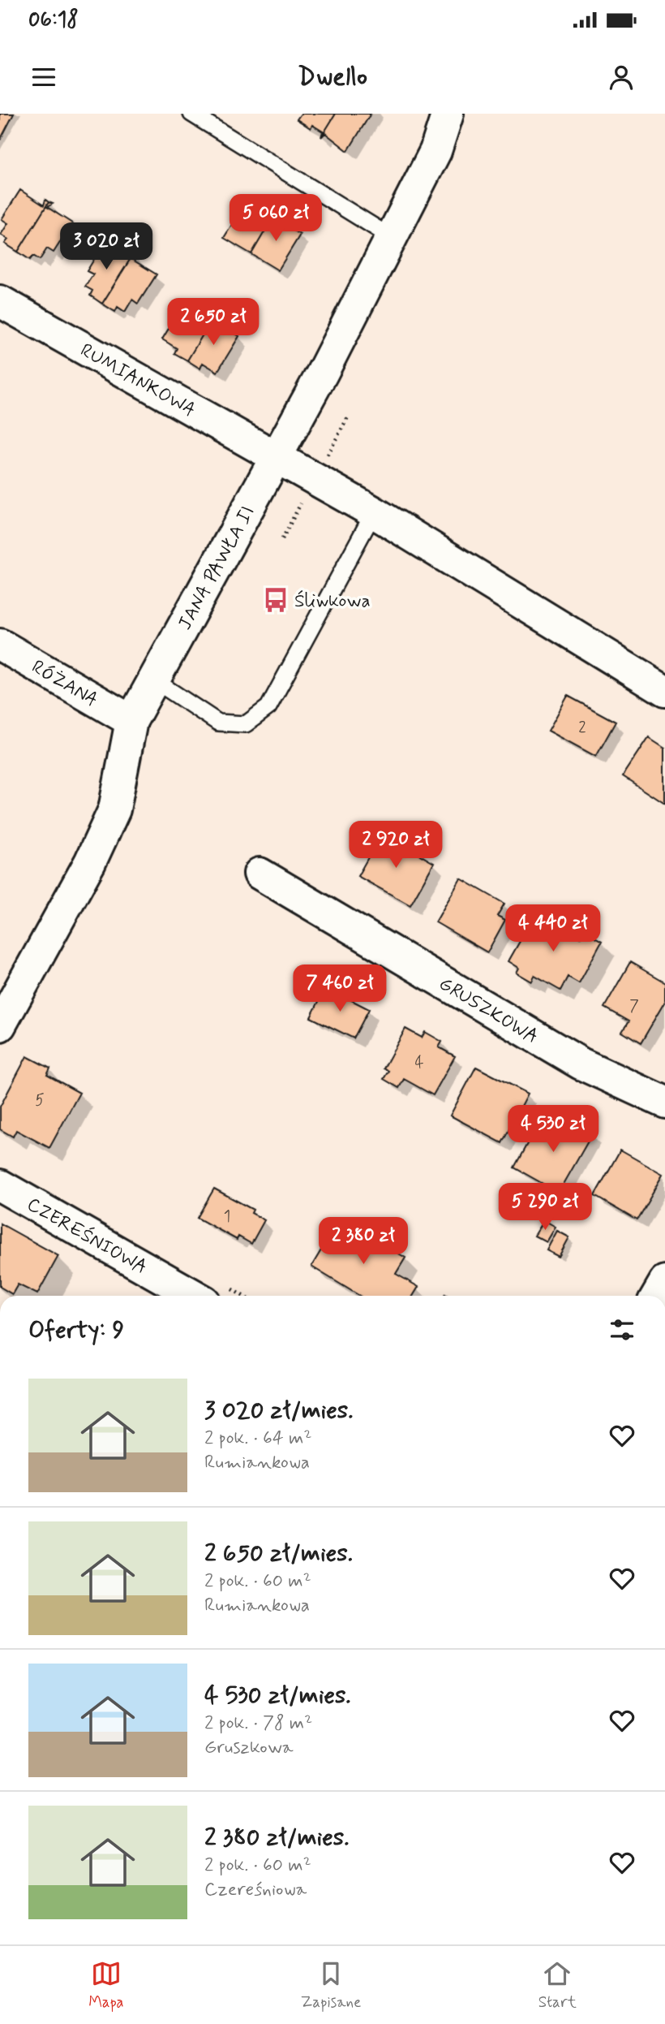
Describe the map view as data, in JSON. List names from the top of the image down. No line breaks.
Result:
{"streets":{"street":["RUMIANKOWA","JANA PAWŁA II","RÓŻANA","GRUSZKOWA","CZEREŚNIOWA"]},"crossings":[["RUMIANKOWA","JANA PAWŁA II"],["JANA PAWŁA II","RÓŻANA"]],"places":{"bus stop":["Śliwkowa"]},"house_numbers":["2","7","4","5","1"],"page":{"status":"06:18","header":"Dwello","price":["5 060 zł","3 020 zł","2 650 zł","2 920 zł","4 440 zł","7 460 zł","4 530 zł","5 290 zł","2 380 zł"],"heading":"Oferty: 9","list":[{"name":"3 020 zł/mies.","note":"2 pok. · 64 m² · Rumiankowa"},{"name":"2 650 zł/mies.","note":"2 pok. · 60 m² · Rumiankowa"},{"name":"4 530 zł/mies.","note":"2 pok. · 78 m² · Gruszkowa"},{"name":"2 380 zł/mies.","note":"2 pok. · 60 m² · Czereśniowa"}],"tabs":["Mapa","Zapisane","Start"]}}
